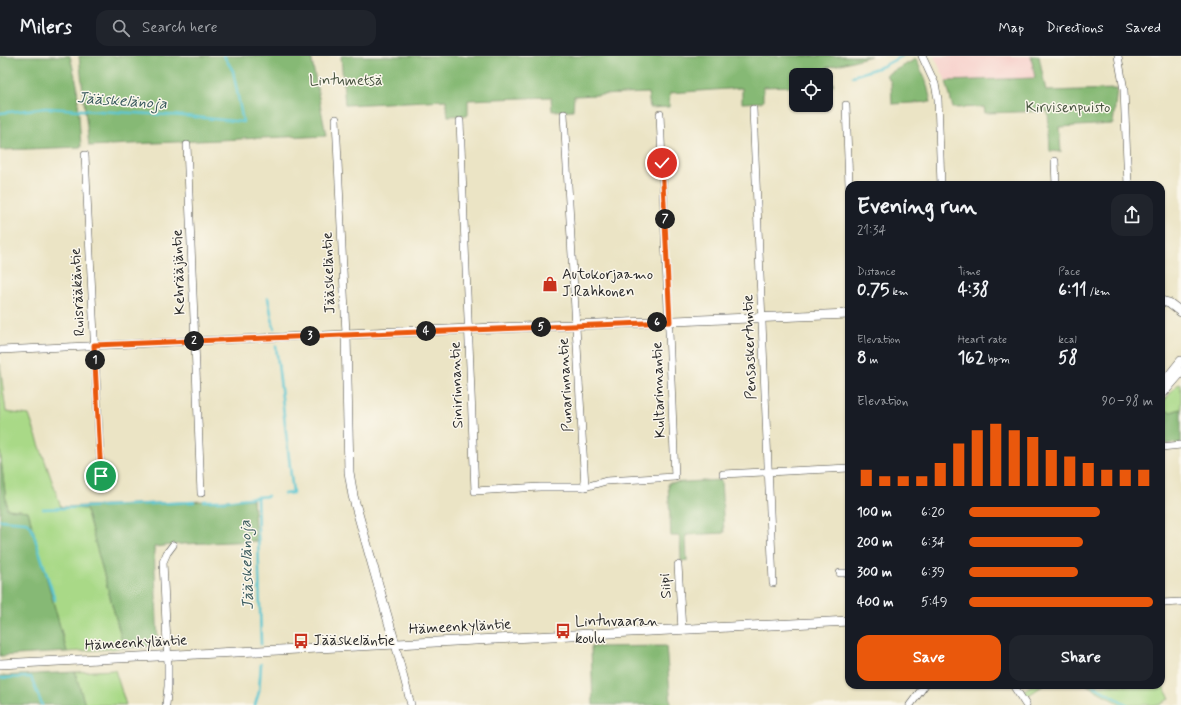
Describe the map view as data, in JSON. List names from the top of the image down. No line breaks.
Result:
{"streets":{"street":["Kehrääjäntie","Jääskeläntie","Ruisrääkäntie","Pensaskertuntie","Sinirinnantie","Punarinnantie","Kultarinnantie","Siipi","Hämeenkyläntie"]},"crossings":[["Jääskeläntie","Hämeenkyläntie"],["Sinirinnantie","Punarinnantie"],["Sinirinnantie","Kultarinnantie"],["Punarinnantie","Kultarinnantie"],["Siipi","Hämeenkyläntie"]],"water":["Jääskelänoja"],"parks":["Lintumetsä","Kirvisenpuisto"],"places":{"shop":["Autokorjaamo J.Rahkonen"],"bus stop":["Lintuvaaran koulu","Jääskeläntie"]},"page":{"header":"Milers","search":"Search here","nav":["Map","Directions","Saved"],"heading":["Evening run","21:34"],"pins":["7","6","5","4","3","2","1"],"stats":[["Distance","0.75 km"],["Time","4:38"],["Pace","6:11 /km"],["Elevation","8 m"],["Heart rate","162 bpm"],["kcal","58"]],"chart":["Elevation","90–98 m"],"list":[{"name":"100 m","note":"6:20"},{"name":"200 m","note":"6:34"},{"name":"300 m","note":"6:39"},{"name":"400 m","note":"5:49"}],"buttons":["Save","Share"]}}
